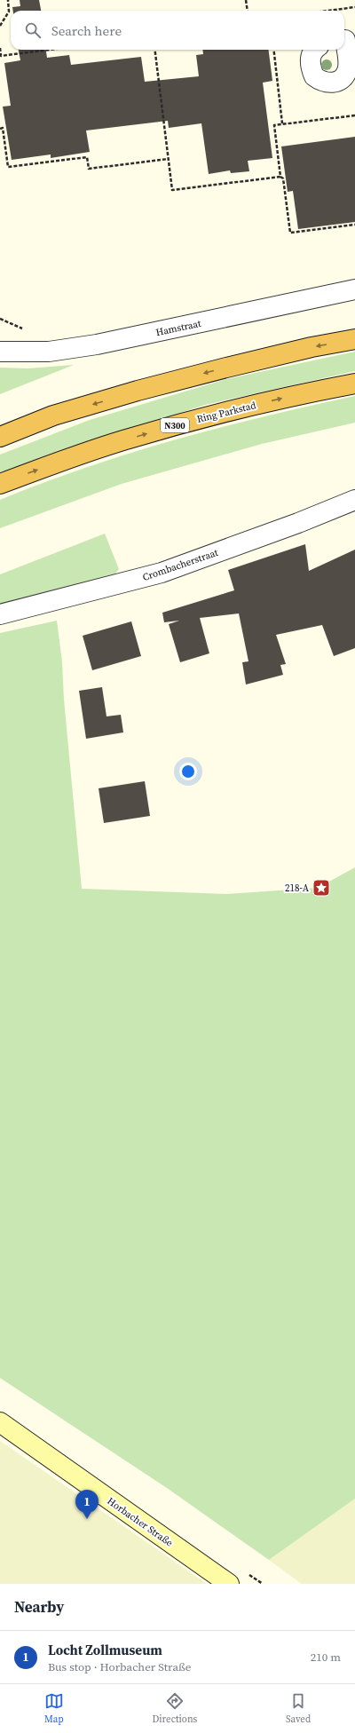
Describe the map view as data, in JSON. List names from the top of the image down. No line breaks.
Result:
{"streets":{"highway":["Ring Parkstad","N300"],"main road":["Horbacher Straße"],"street":["Hamstraat","Crombacherstraat"]},"places":{"place":["218-A"]},"page":{"search":"Search here","pins":"1","heading":"Nearby","list":[{"mark":"1","name":"Locht Zollmuseum","note":"Bus stop · Horbacher Straße","value":"210 m"}],"nav":["Map","Directions","Saved"]}}
